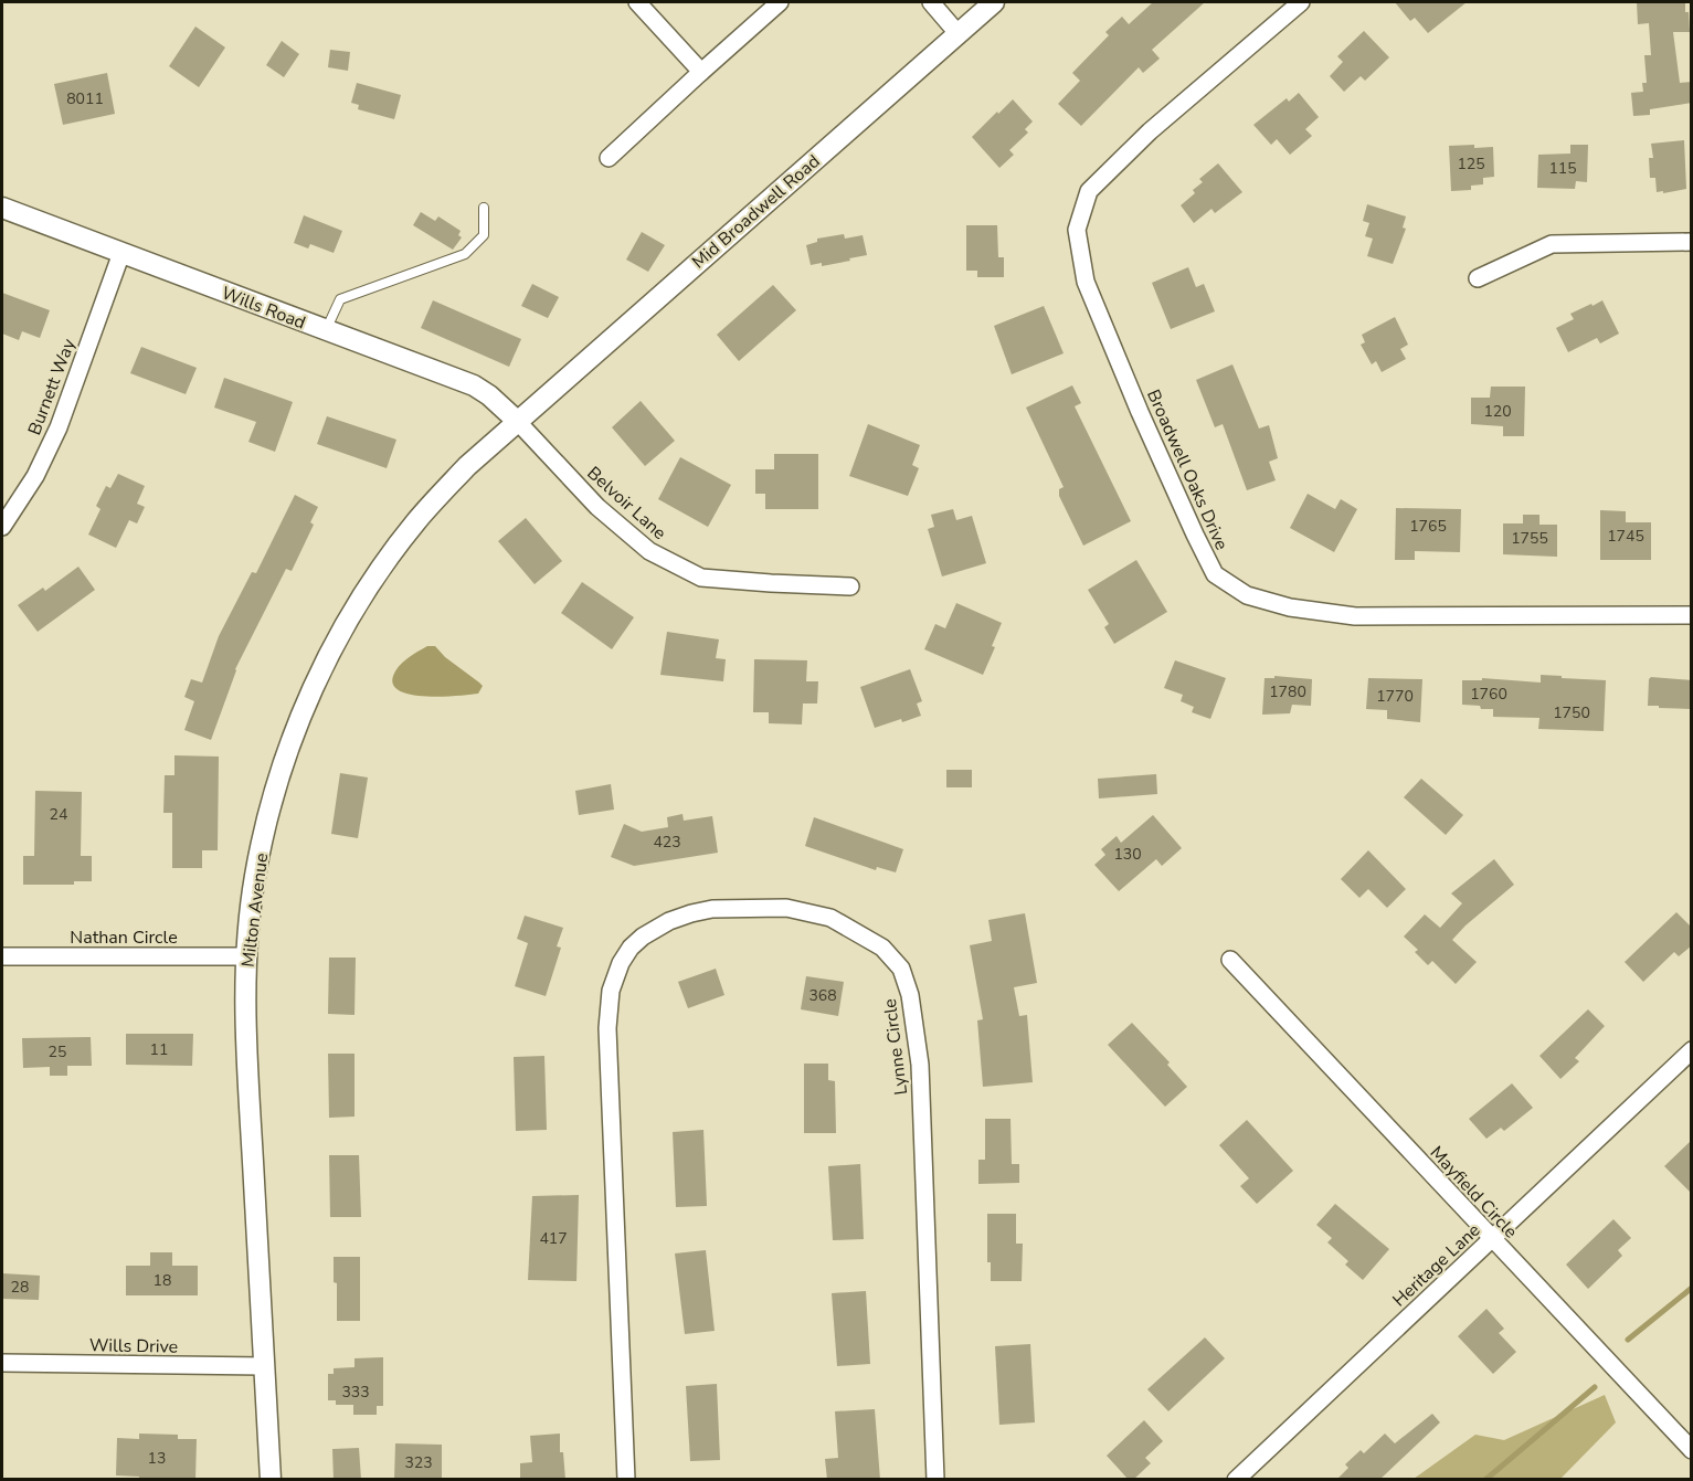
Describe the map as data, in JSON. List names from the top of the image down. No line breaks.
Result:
{"streets":{"street":["Mid Broadwell Road","Wills Road","Burnett Way","Broadwell Oaks Drive","Belvoir Lane","Milton Avenue","Nathan Circle","Lynne Circle","Mayfield Circle","Heritage Lane","Wills Drive"]},"crossings":[["Mid Broadwell Road","Wills Road"],["Mid Broadwell Road","Belvoir Lane"],["Mid Broadwell Road","Milton Avenue"],["Wills Road","Burnett Way"],["Wills Road","Belvoir Lane"],["Wills Road","Milton Avenue"],["Belvoir Lane","Milton Avenue"],["Milton Avenue","Nathan Circle"],["Milton Avenue","Wills Drive"],["Mayfield Circle","Heritage Lane"]],"house_numbers":["8011","125","115","120","1765","1745","1755","1780","1760","1770","1750","24","423","130","368","11","25","417","18","28","333","13","323"]}
